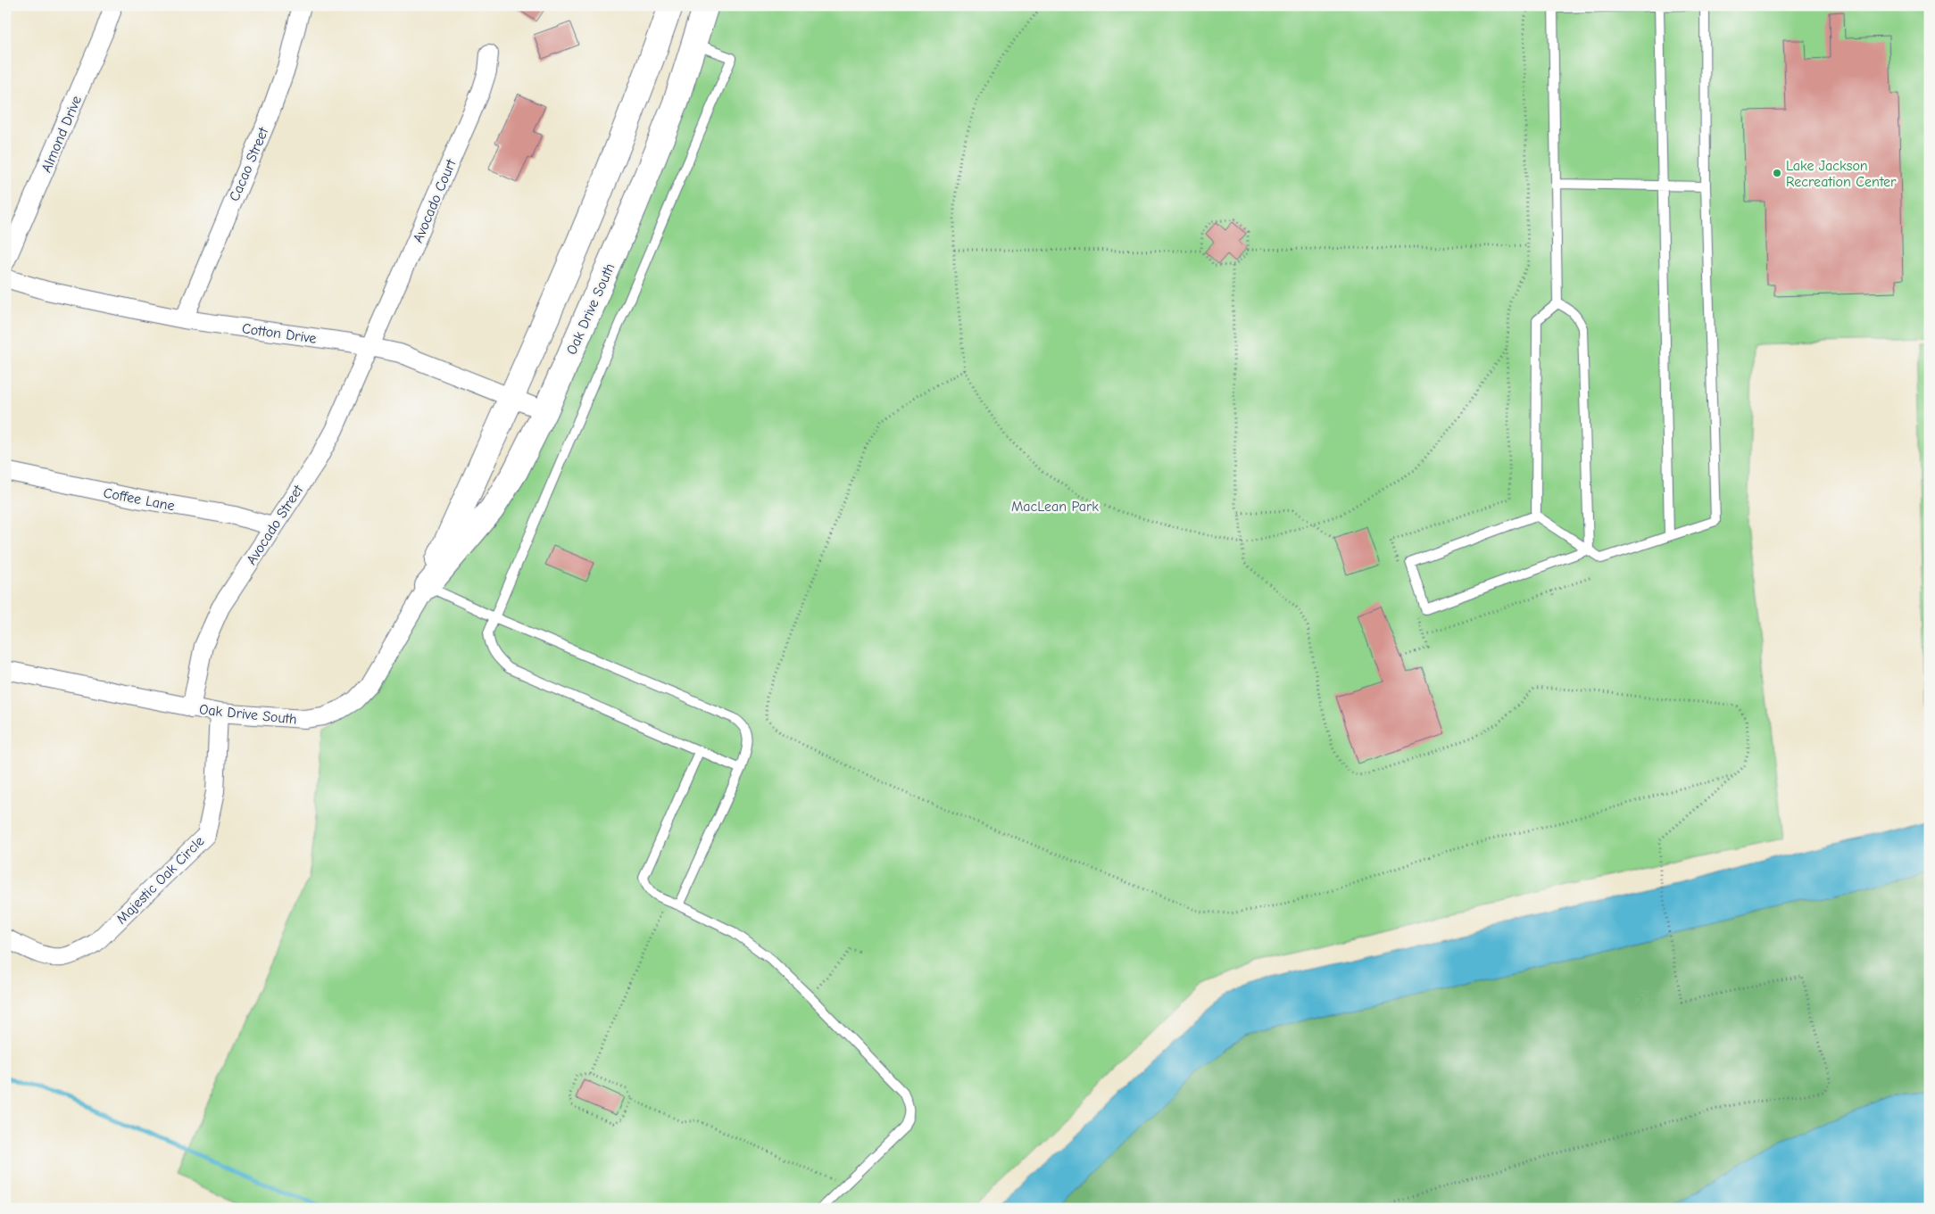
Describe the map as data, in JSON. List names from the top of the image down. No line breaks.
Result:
{"streets":{"street":["Almond Drive","Cacao Street","Avocado Court","Oak Drive South","Cotton Drive","Coffee Lane","Avocado Street","Majestic Oak Circle"]},"crossings":[["Cacao Street","Cotton Drive"],["Avocado Court","Cotton Drive"],["Avocado Court","Avocado Street"],["Oak Drive South","Cotton Drive"],["Oak Drive South","Avocado Street"],["Oak Drive South","Majestic Oak Circle"],["Cotton Drive","Avocado Street"],["Coffee Lane","Avocado Street"]],"parks":["MacLean Park"],"places":["Lake Jackson Recreation Center"]}
